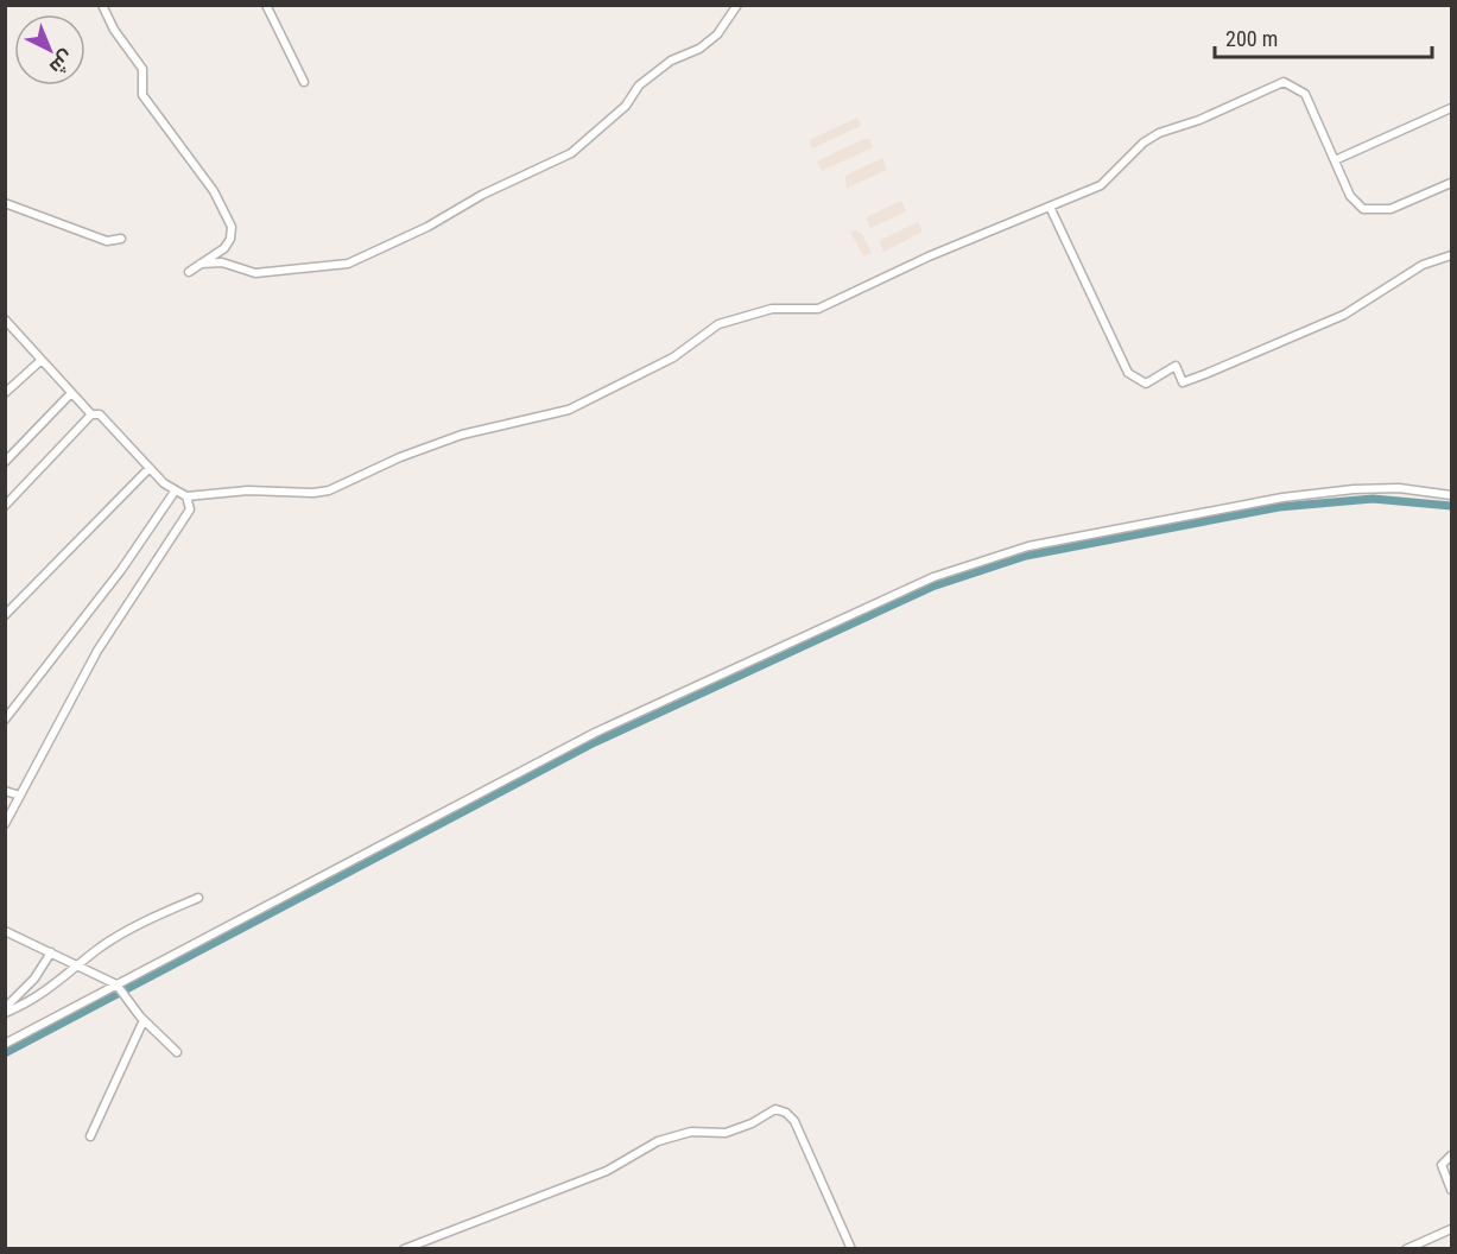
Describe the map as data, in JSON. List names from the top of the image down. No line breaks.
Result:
{"scale_bar":"200 m","north":"bottom right"}
